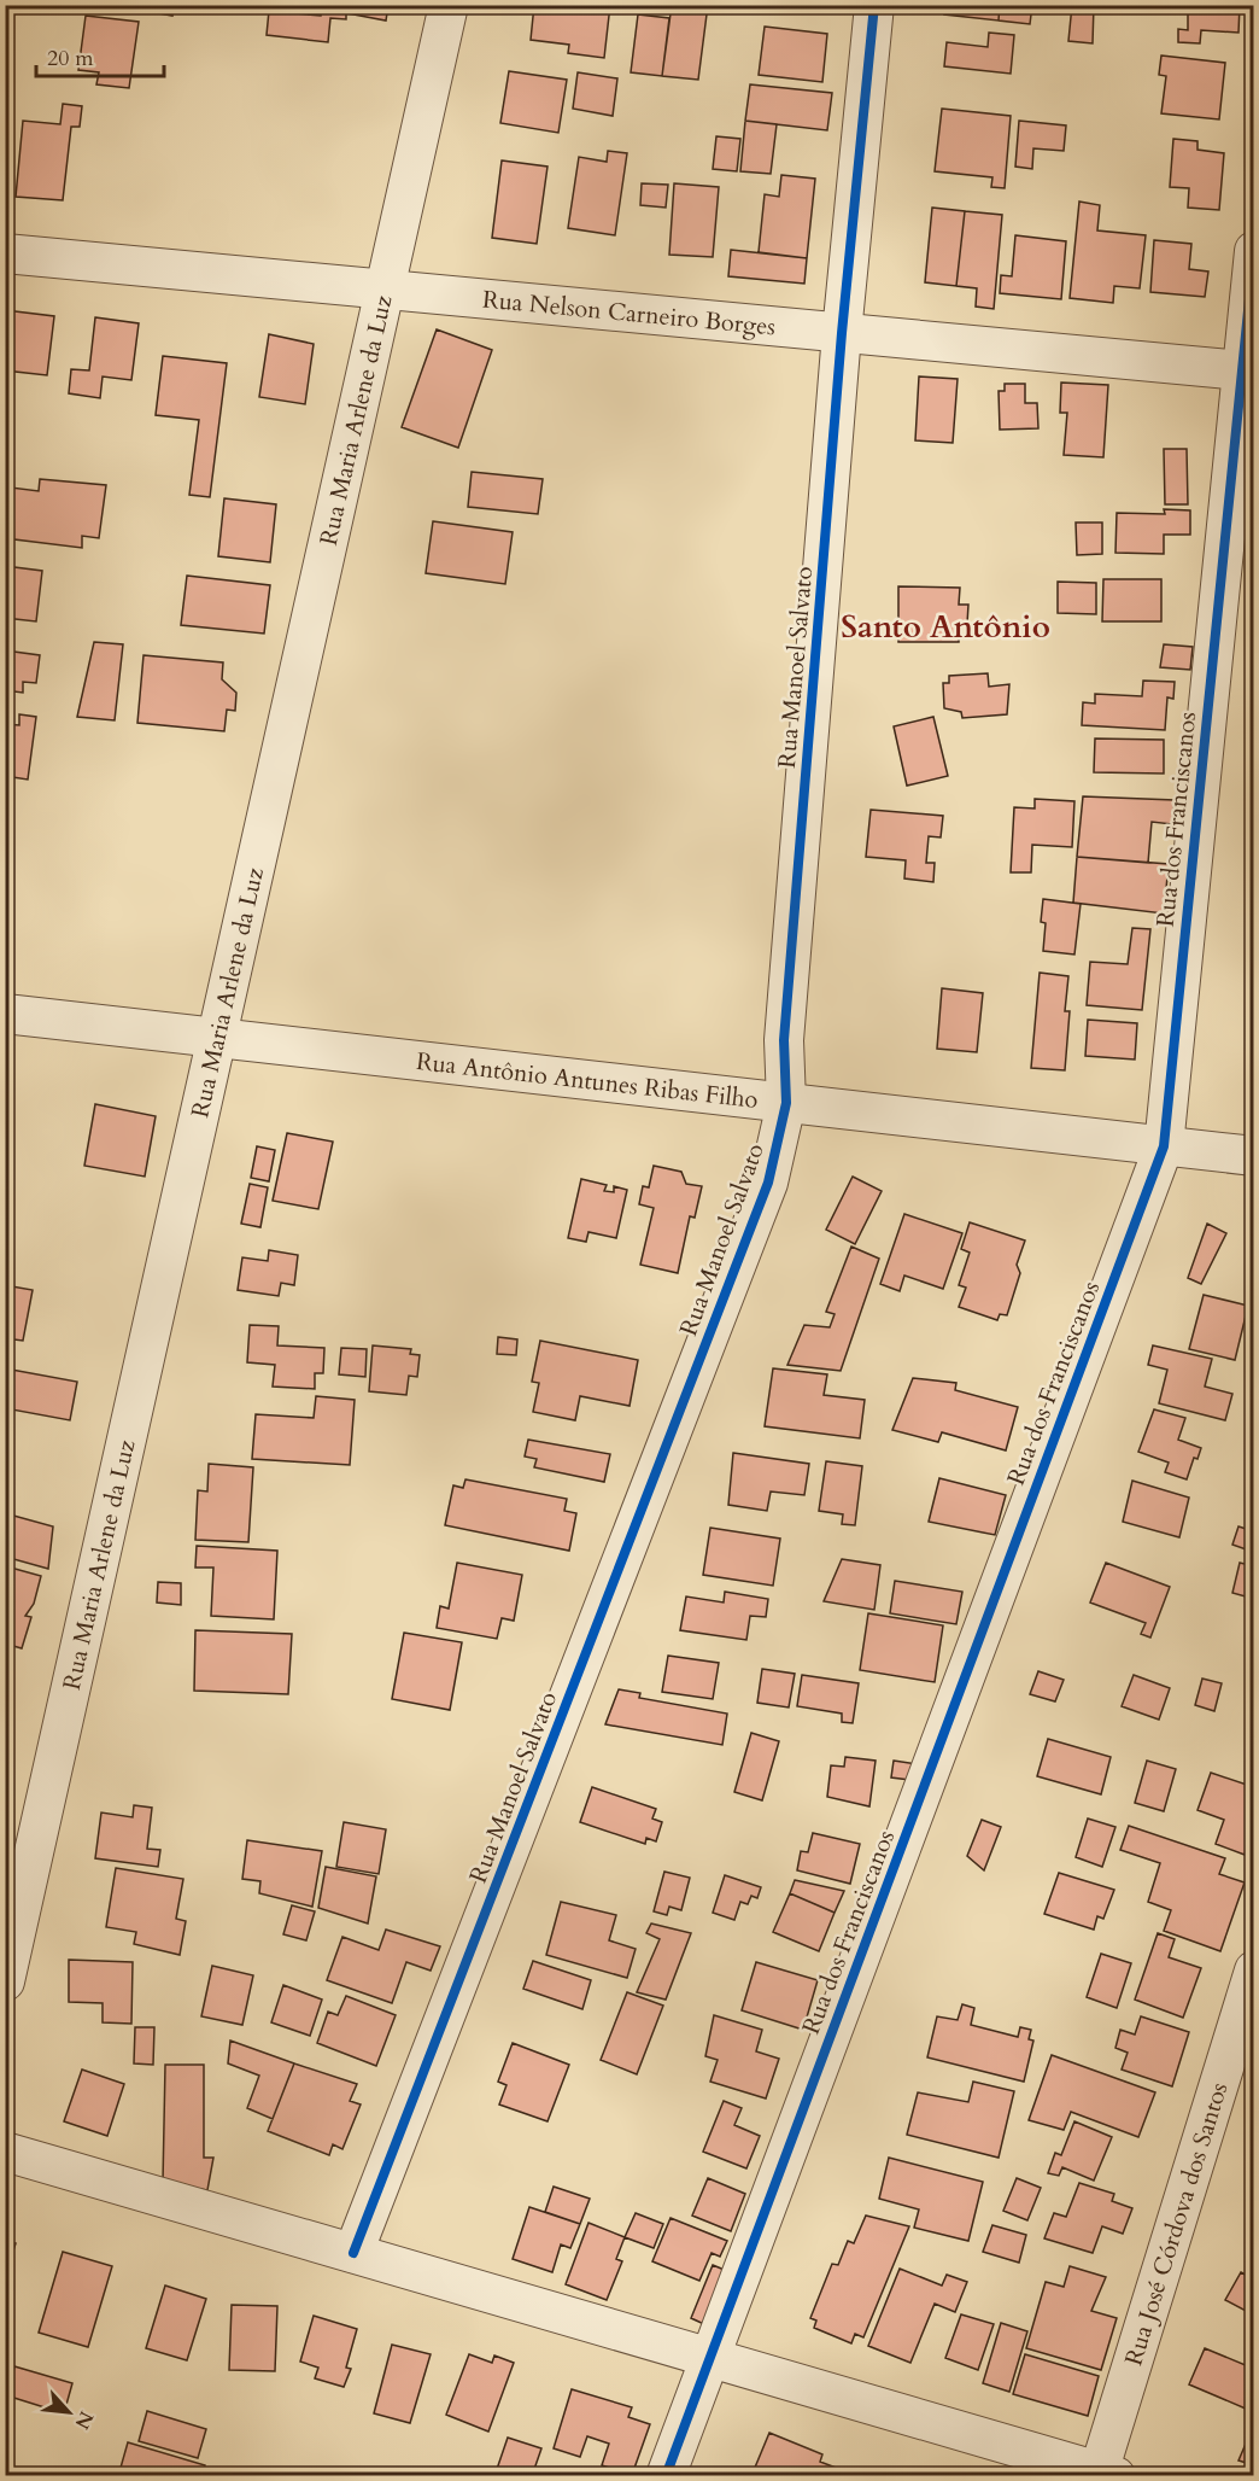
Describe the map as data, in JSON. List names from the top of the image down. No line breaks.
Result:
{"streets":{"street":["Rua Nelson Carneiro Borges","Rua Maria Arlene da Luz","Rua Manoel Salvato","Rua dos Franciscanos","Rua Antônio Antunes Ribas Filho","Rua José Córdova dos Santos"]},"crossings":[["Rua Nelson Carneiro Borges","Rua Maria Arlene da Luz"],["Rua Nelson Carneiro Borges","Rua Manoel Salvato"],["Rua Nelson Carneiro Borges","Rua dos Franciscanos"],["Rua Maria Arlene da Luz","Rua Antônio Antunes Ribas Filho"],["Rua Manoel Salvato","Rua Antônio Antunes Ribas Filho"],["Rua dos Franciscanos","Rua Antônio Antunes Ribas Filho"]],"districts":["Santo Antônio"],"scale_bar":"20 m","north":"bottom right"}
